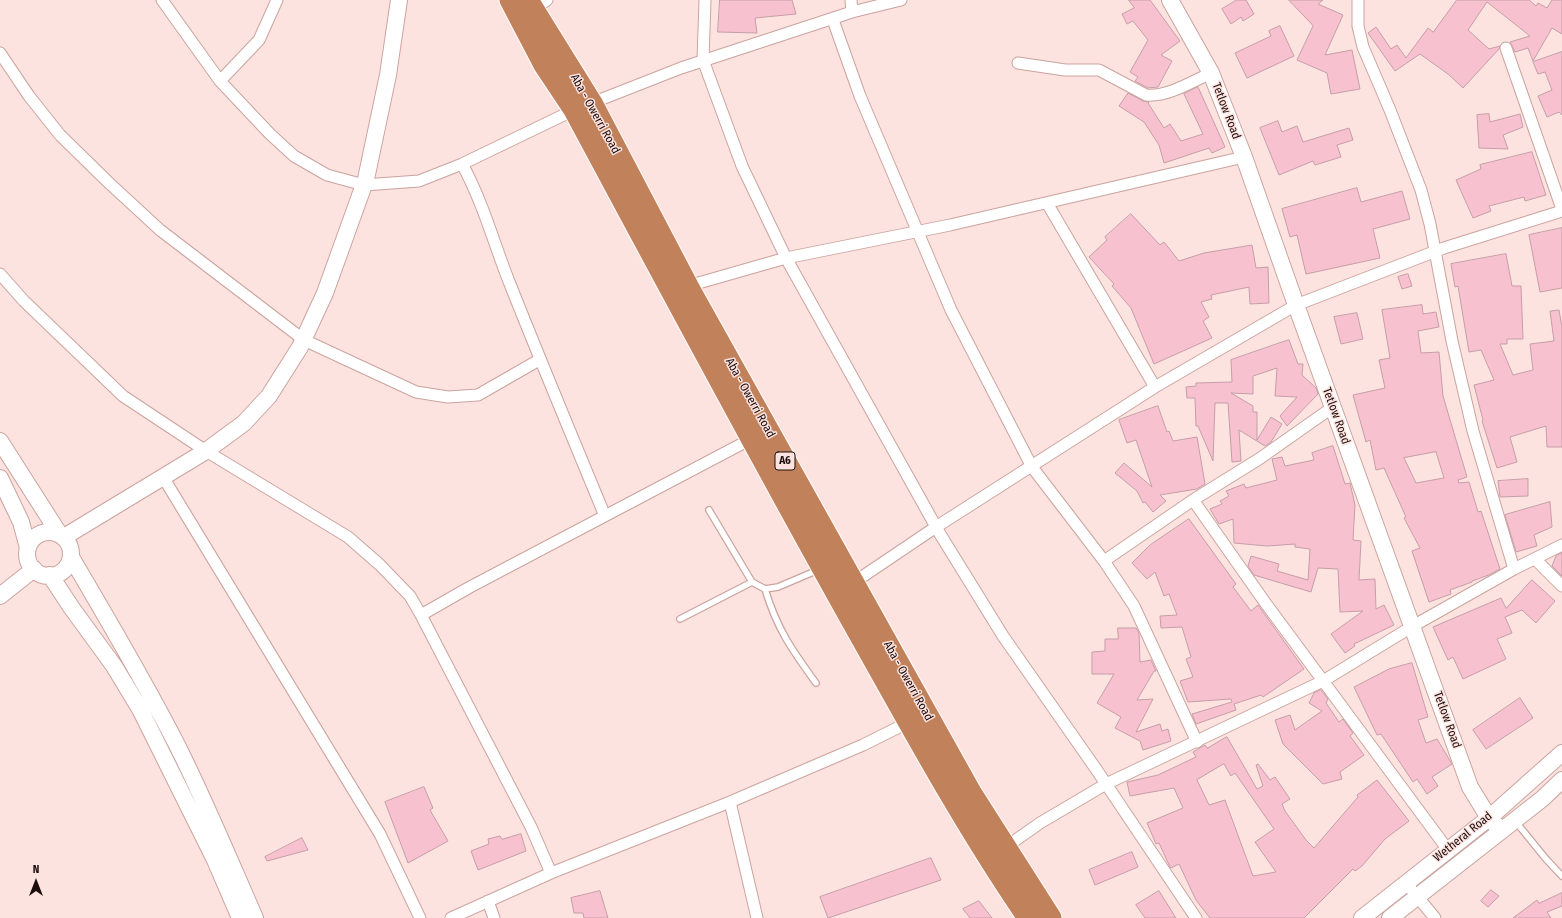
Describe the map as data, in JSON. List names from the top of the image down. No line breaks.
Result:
{"streets":{"highway":["Aba - Owerri Road","A6"],"street":["Tetlow Road","Wetheral Road"]},"crossings":[["Tetlow Road","Wetheral Road"]],"north":"top"}
